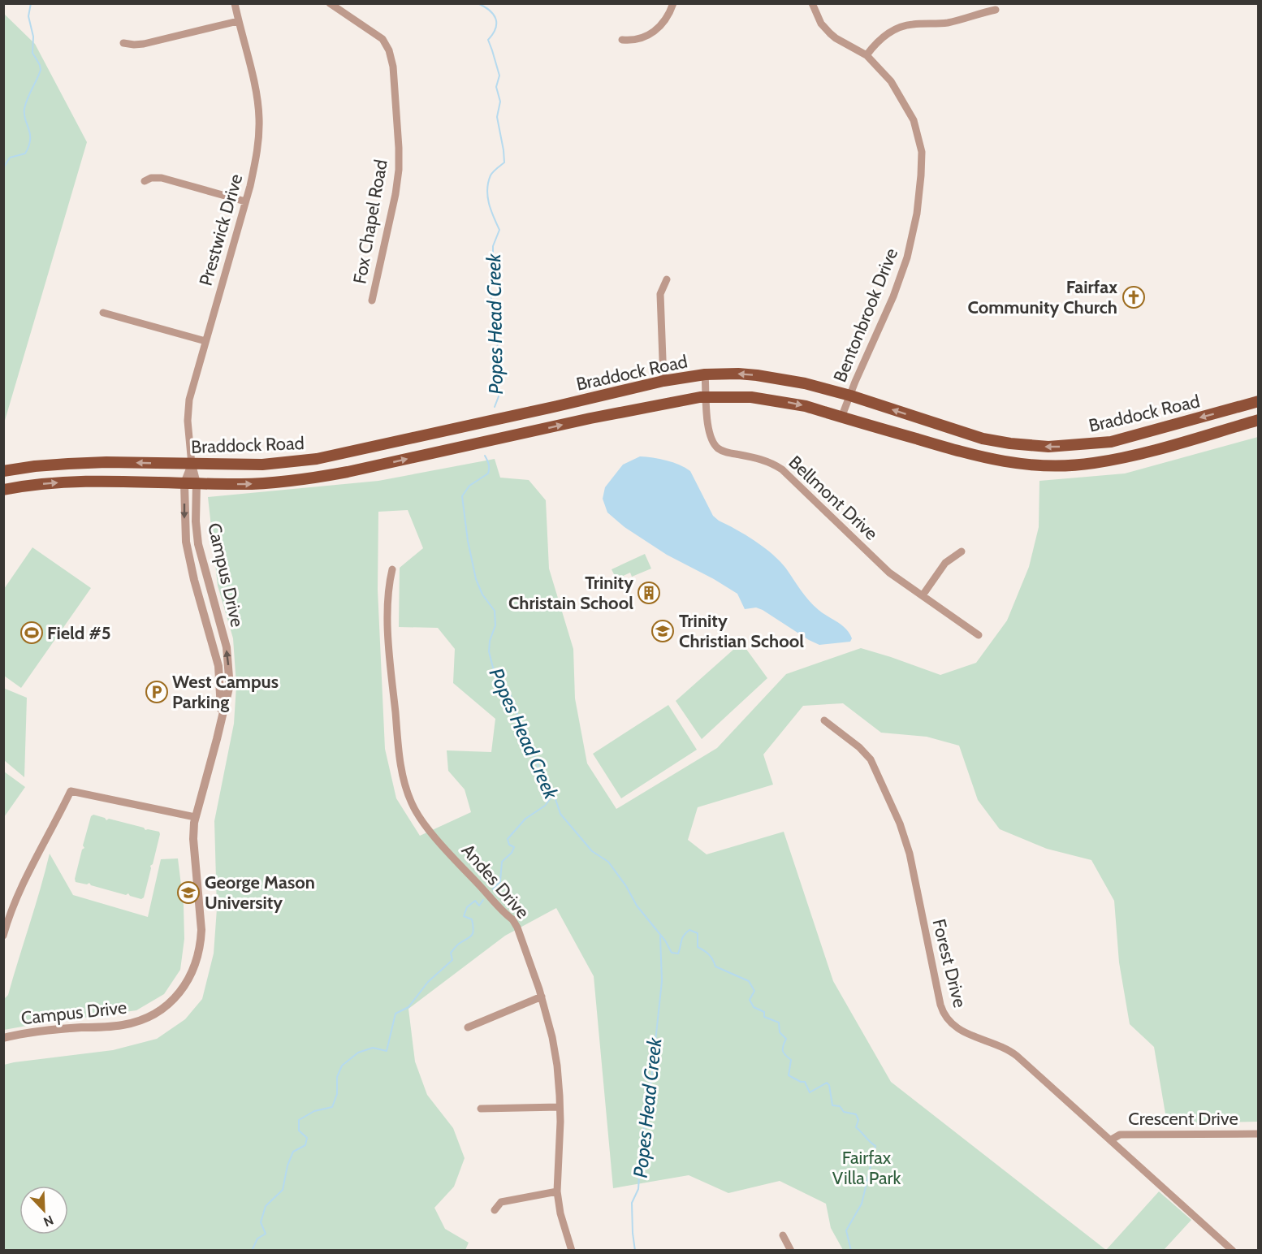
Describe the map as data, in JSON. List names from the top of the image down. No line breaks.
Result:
{"streets":{"main road":["Braddock Road"],"street":["Fox Chapel Road","Prestwick Drive","Bentonbrook Drive","Bellmont Drive","Campus Drive","Andes Drive","Forest Drive","Crescent Drive"]},"crossings":[["Prestwick Drive","Braddock Road"],["Prestwick Drive","Campus Drive"],["Bentonbrook Drive","Braddock Road"],["Braddock Road","Bellmont Drive"],["Braddock Road","Campus Drive"],["Forest Drive","Crescent Drive"]],"water":["Popes Head Creek"],"parks":["Fairfax Villa Park"],"places":{"church":["Fairfax Community Church"],"building":["Trinity Christain School"],"school or university":["Trinity Christian School","George Mason University"],"sports":["Field #5"],"parking":["West Campus Parking"]},"north":"bottom right"}
